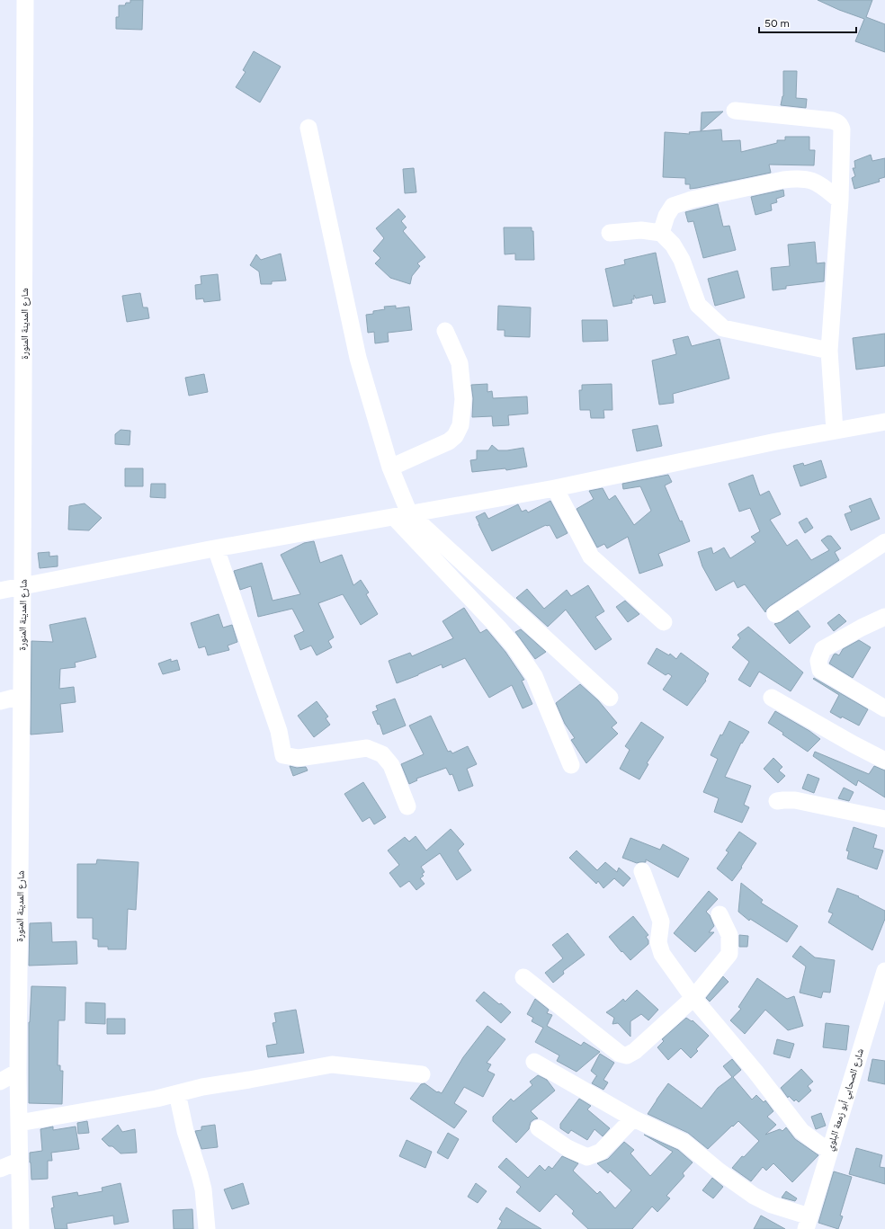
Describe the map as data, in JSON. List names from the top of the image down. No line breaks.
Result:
{"streets":{"street":["شارع المدينة المنورة","شارع الصحابي أبو زمعة البلوي"]},"scale_bar":"50 m"}
